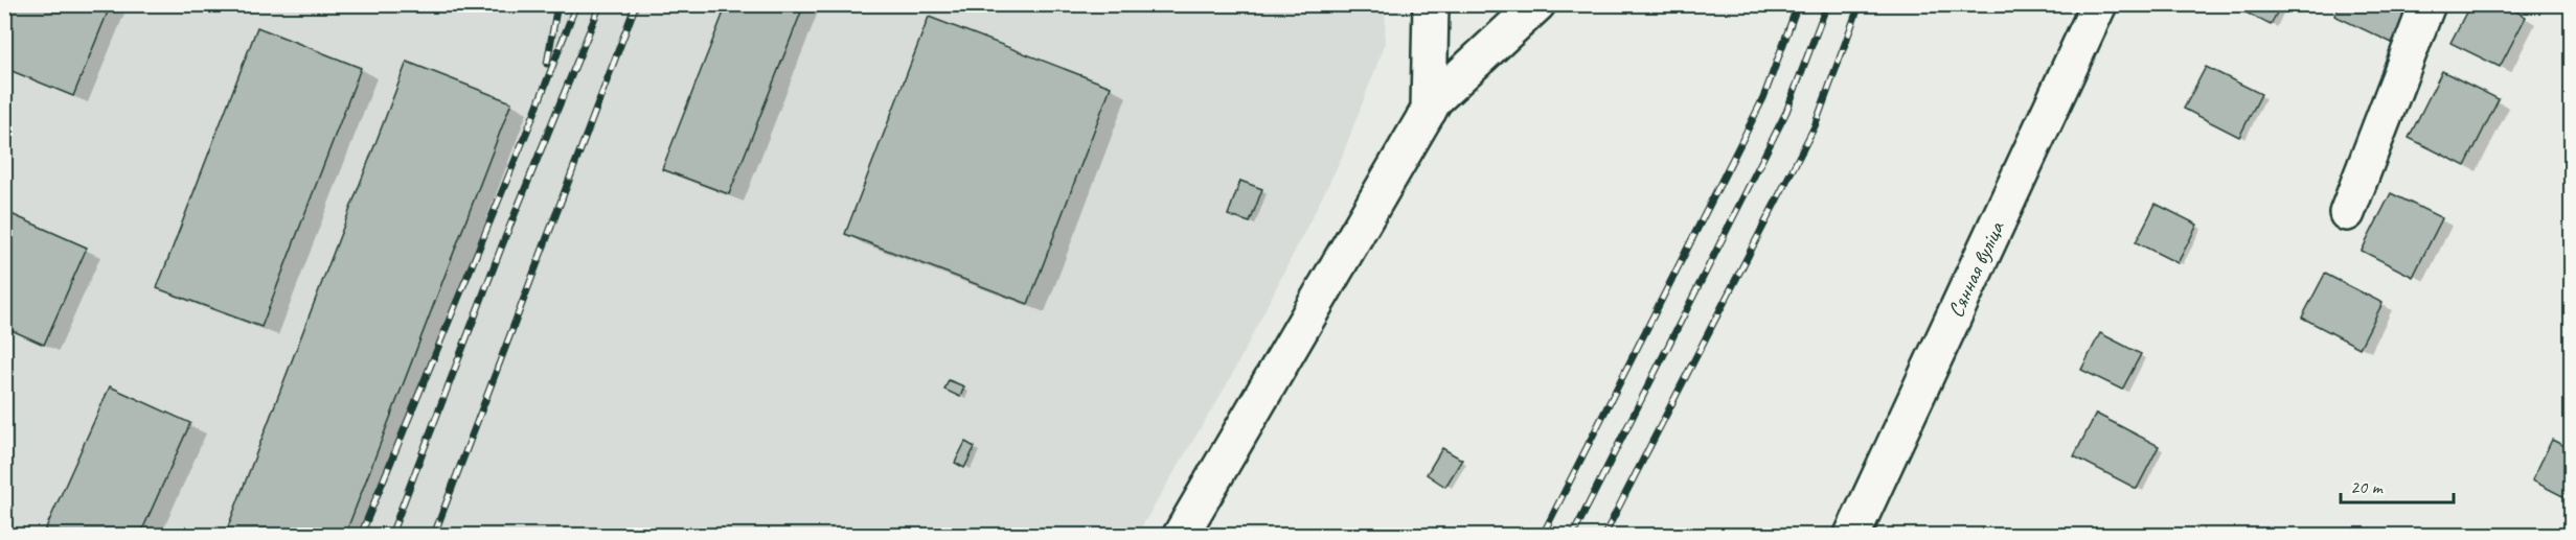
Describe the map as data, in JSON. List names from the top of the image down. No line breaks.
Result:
{"streets":{"street":["Сянная вуліца"]},"scale_bar":"20 m"}
